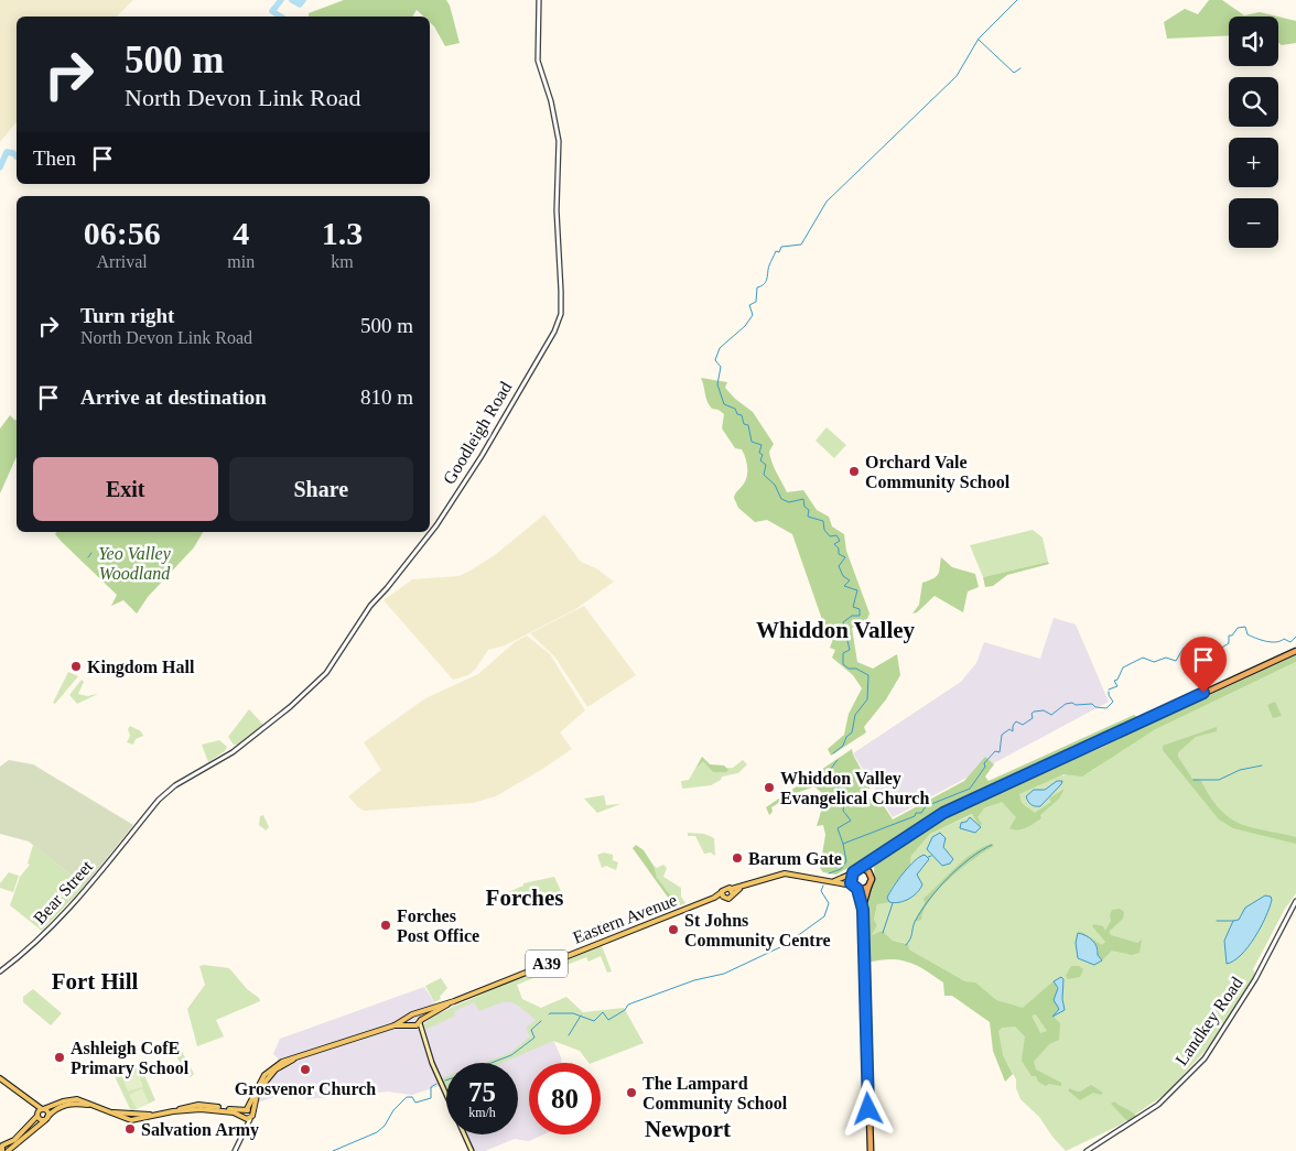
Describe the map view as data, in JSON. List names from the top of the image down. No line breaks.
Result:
{"streets":{"main road":["Eastern Avenue","A39"],"street":["Goodleigh Road","Bear Street","Landkey Road"]},"crossings":[["Goodleigh Road","Bear Street"]],"districts":["Whiddon Valley","Forches","Fort Hill","Newport"],"parks":["Yeo Valley Woodland"],"places":["Orchard Vale Community School","Kingdom Hall","Whiddon Valley Evangelical Church","Barum Gate","Forches Post Office","St Johns Community Centre","Ashleigh CofE Primary School","Grosvenor Church","The Lampard Community School","Salvation Army"],"page":{"map_buttons":["+","−"],"turn":["500 m","North Devon Link Road"],"then":"Then","eta":["06:56","Arrival","4","min","1.3","km"],"list":[{"name":"Turn right","note":"North Devon Link Road","value":"500 m"},{"name":"Arrive at destination","value":"810 m"}],"buttons":["Exit","Share"],"speed":"75 km/h","limit":"80"}}
